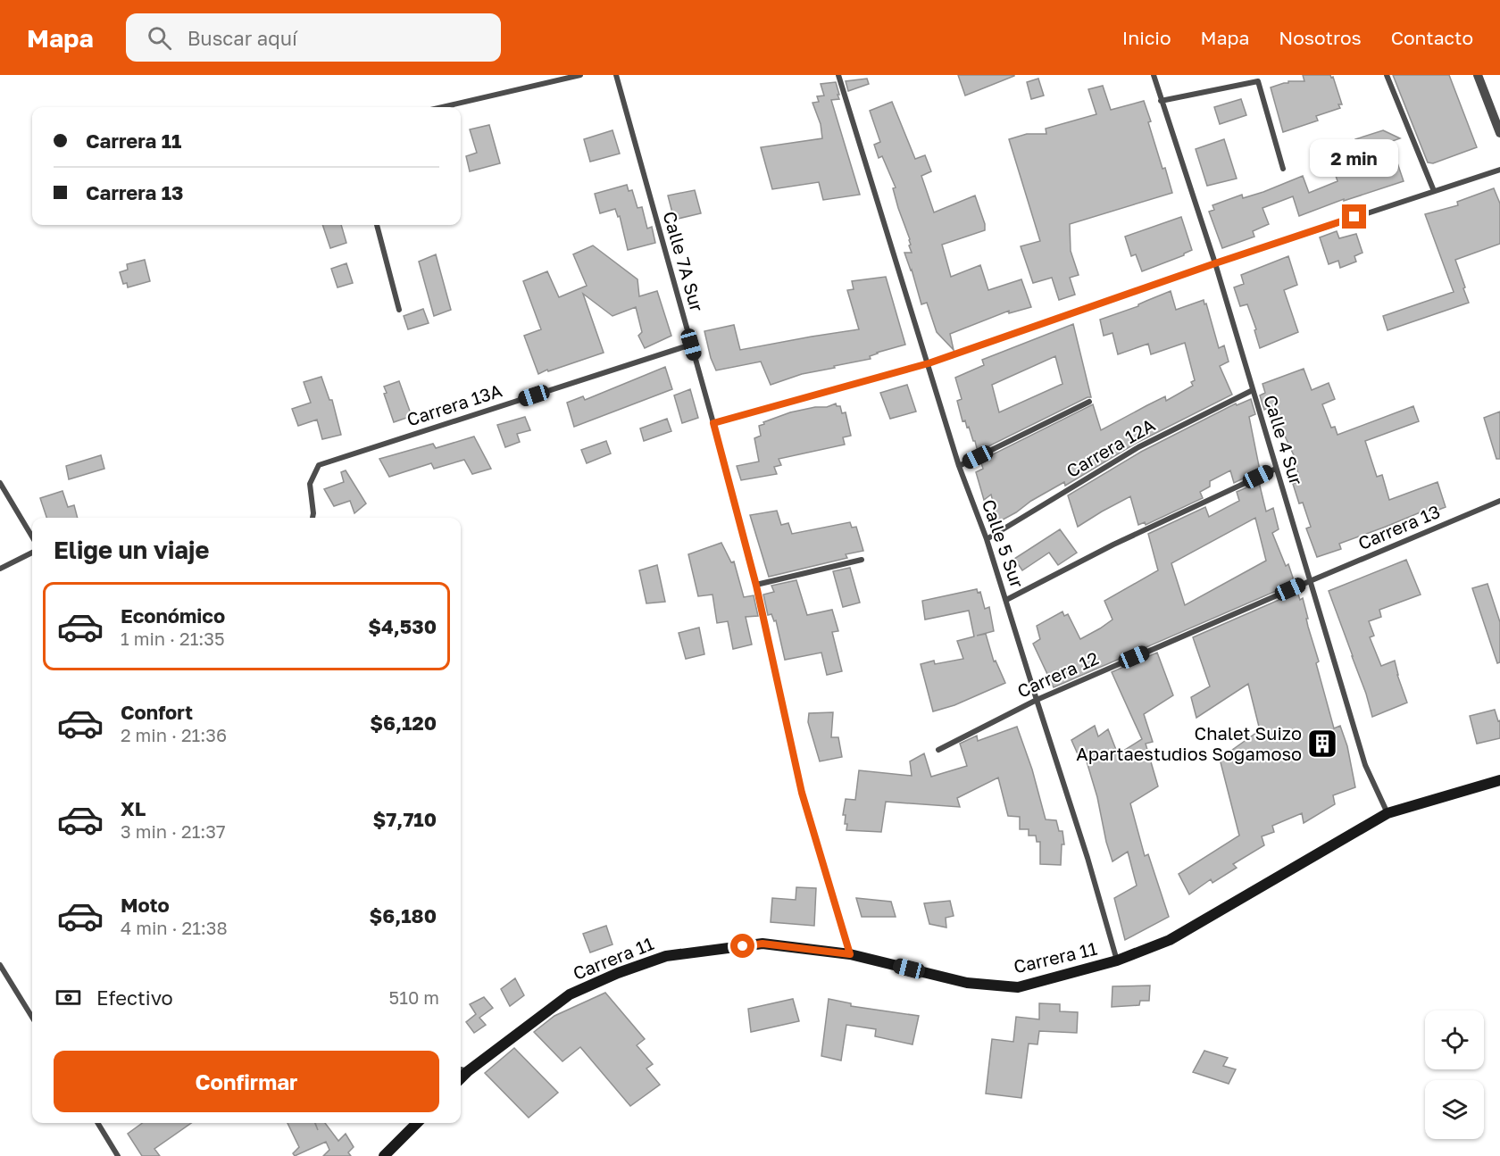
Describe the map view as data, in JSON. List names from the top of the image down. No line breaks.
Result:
{"streets":{"main road":["Carrera 11"],"street":["Calle 7A Sur","Carrera 13A","Calle 4 Sur","Carrera 12A","Carrera 13","Calle 5 Sur","Carrera 12"]},"crossings":[["Calle 7A Sur","Carrera 13A"],["Calle 7A Sur","Carrera 11"],["Calle 4 Sur","Carrera 12A"],["Calle 4 Sur","Carrera 13"],["Calle 4 Sur","Carrera 12"],["Calle 4 Sur","Carrera 11"],["Carrera 12A","Calle 5 Sur"],["Carrera 13","Carrera 12"],["Calle 5 Sur","Carrera 12"],["Calle 5 Sur","Carrera 11"]],"places":{"building":["Chalet Suizo Apartaestudios Sogamoso"]},"page":{"header":"Mapa","search":"Buscar aquí","nav":["Inicio","Mapa","Nosotros","Contacto"],"banner":["Carrera 11","Carrera 13"],"bubble":"2 min","heading":"Elige un viaje","list":[{"name":"Económico","note":"1 min · 21:35","value":"$4,530"},{"name":"Confort","note":"2 min · 21:36","value":"$6,120"},{"name":"XL","note":"3 min · 21:37","value":"$7,710"},{"name":"Moto","note":"4 min · 21:38","value":"$6,180"}],"pay":["Efectivo","510 m"],"buttons":"Confirmar"}}
